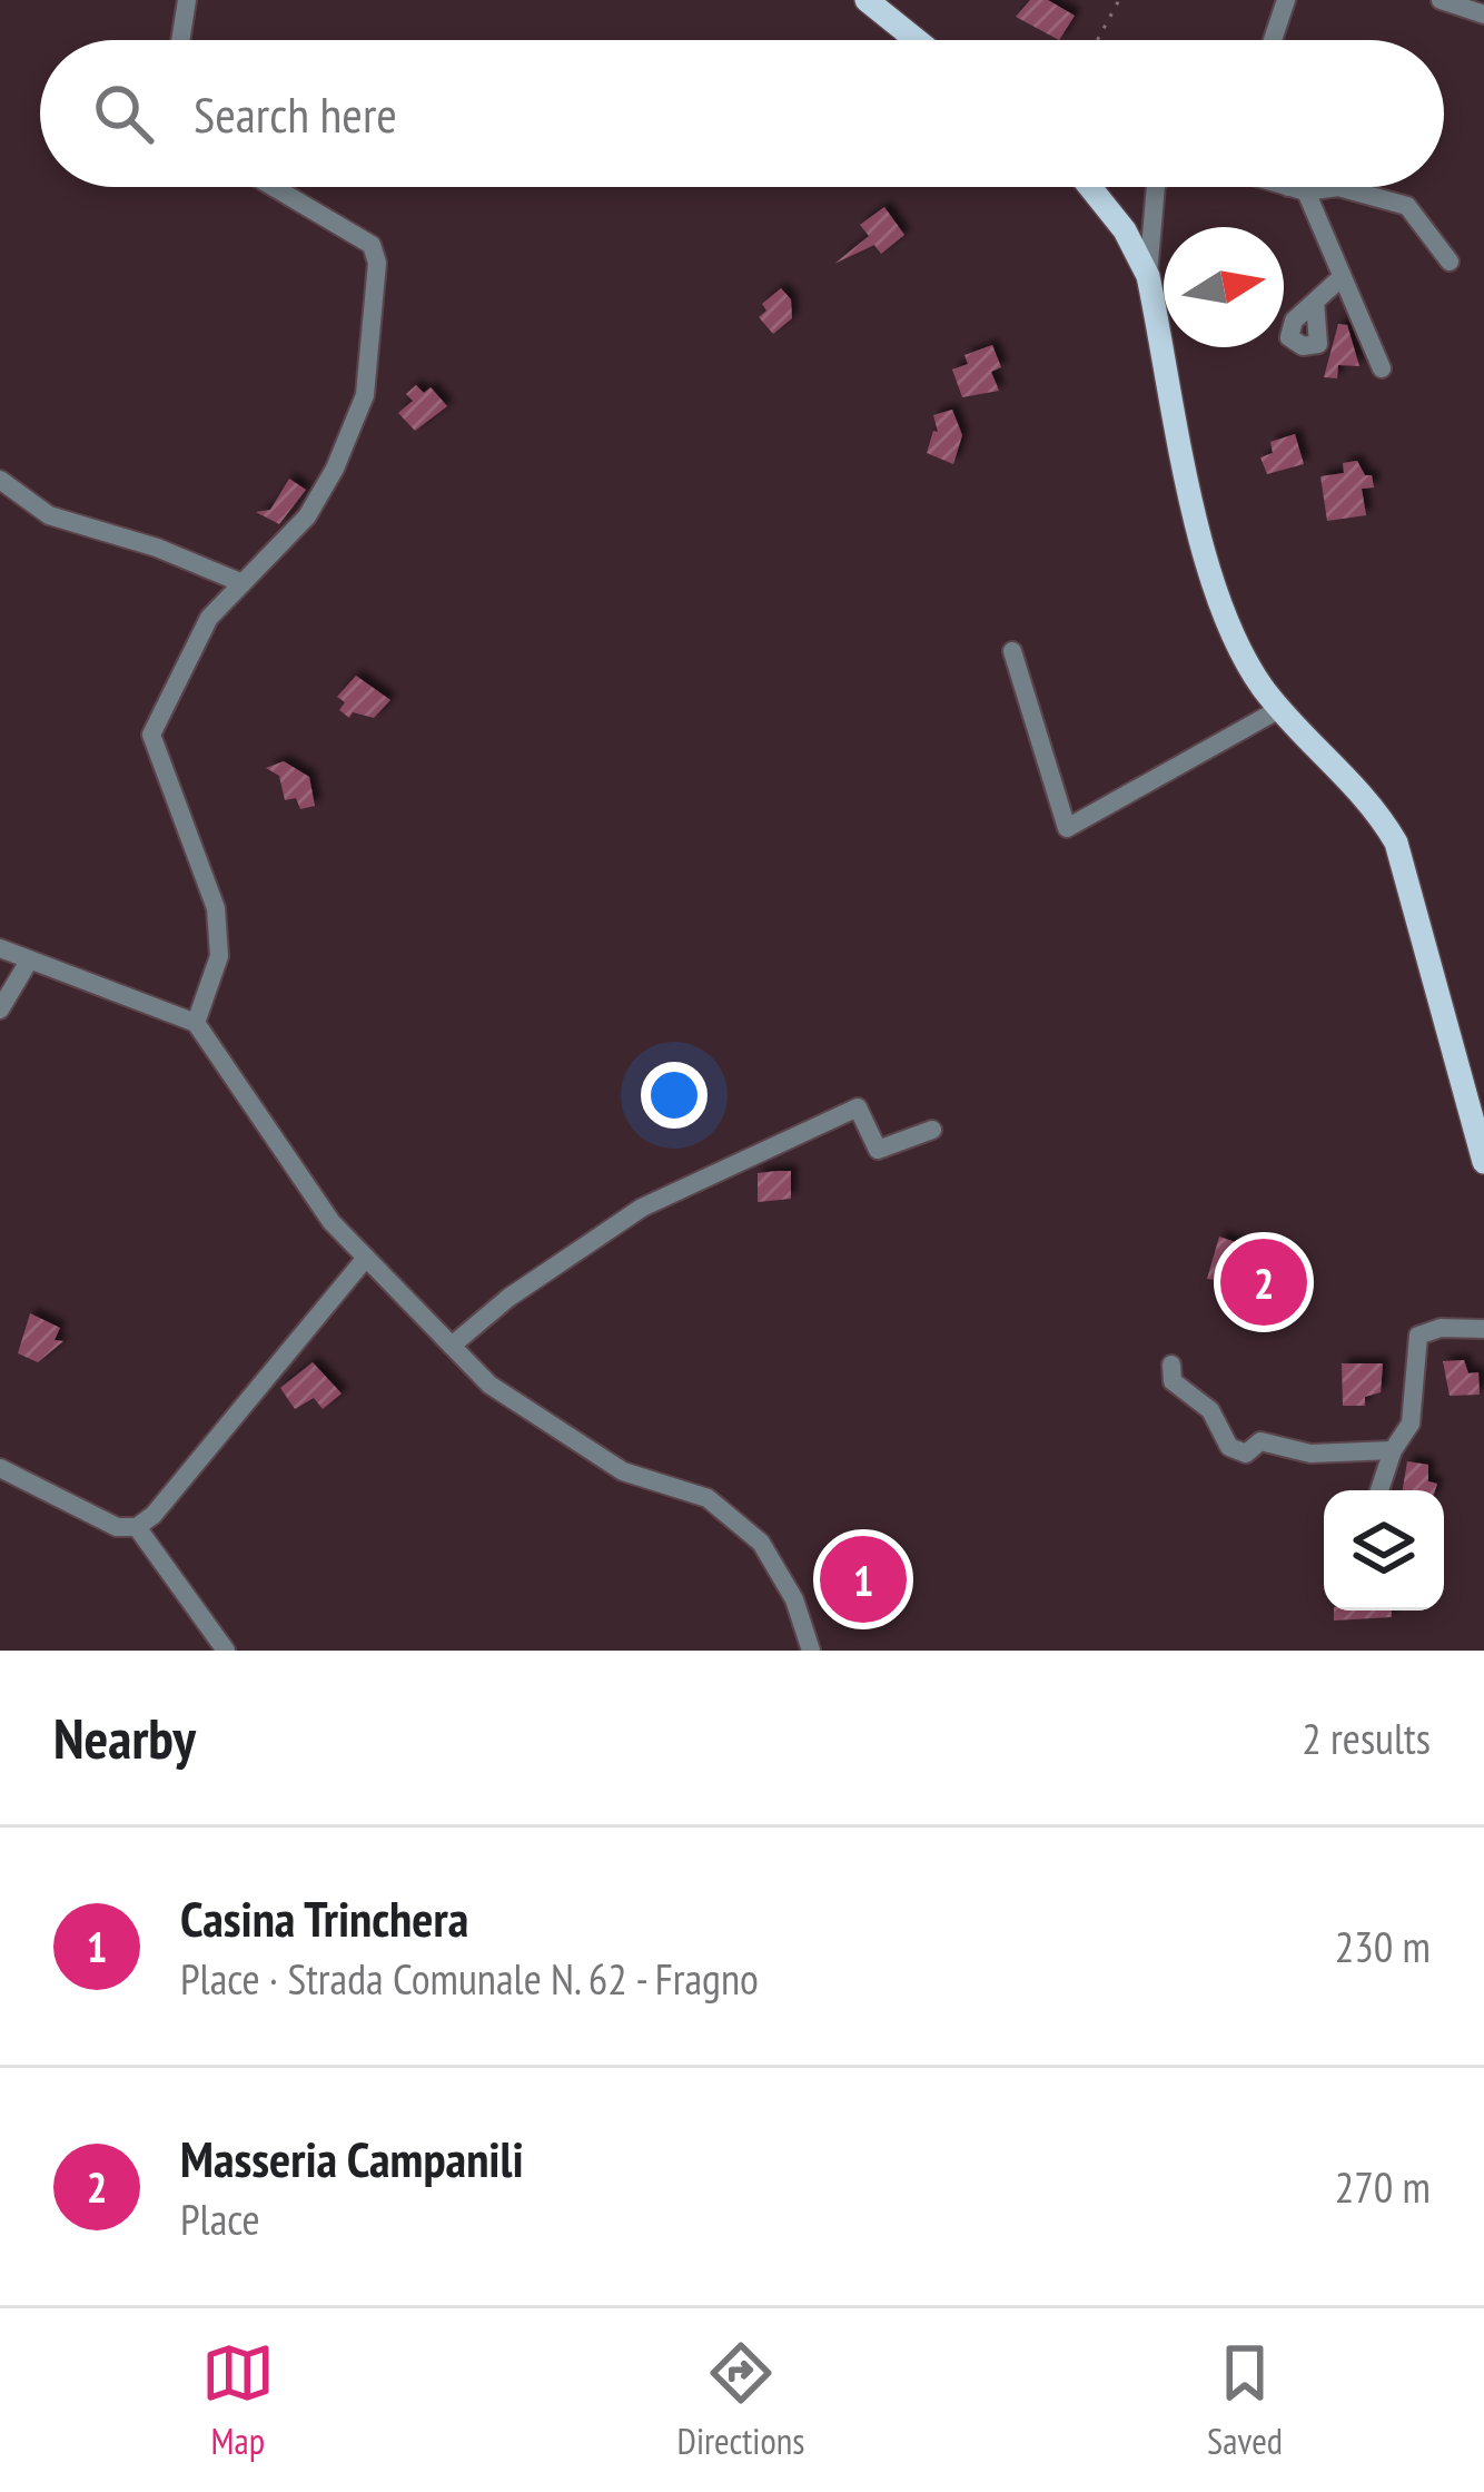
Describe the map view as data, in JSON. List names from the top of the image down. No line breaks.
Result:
{"north":"right","page":{"search":"Search here","pins":["2","1"],"heading":["Nearby","2 results"],"list":[{"mark":"1","name":"Casina Trinchera","note":"Place · Strada Comunale N. 62 - Fragno","value":"230 m"},{"mark":"2","name":"Masseria Campanili","note":"Place","value":"270 m"}],"nav":["Map","Directions","Saved"]}}
